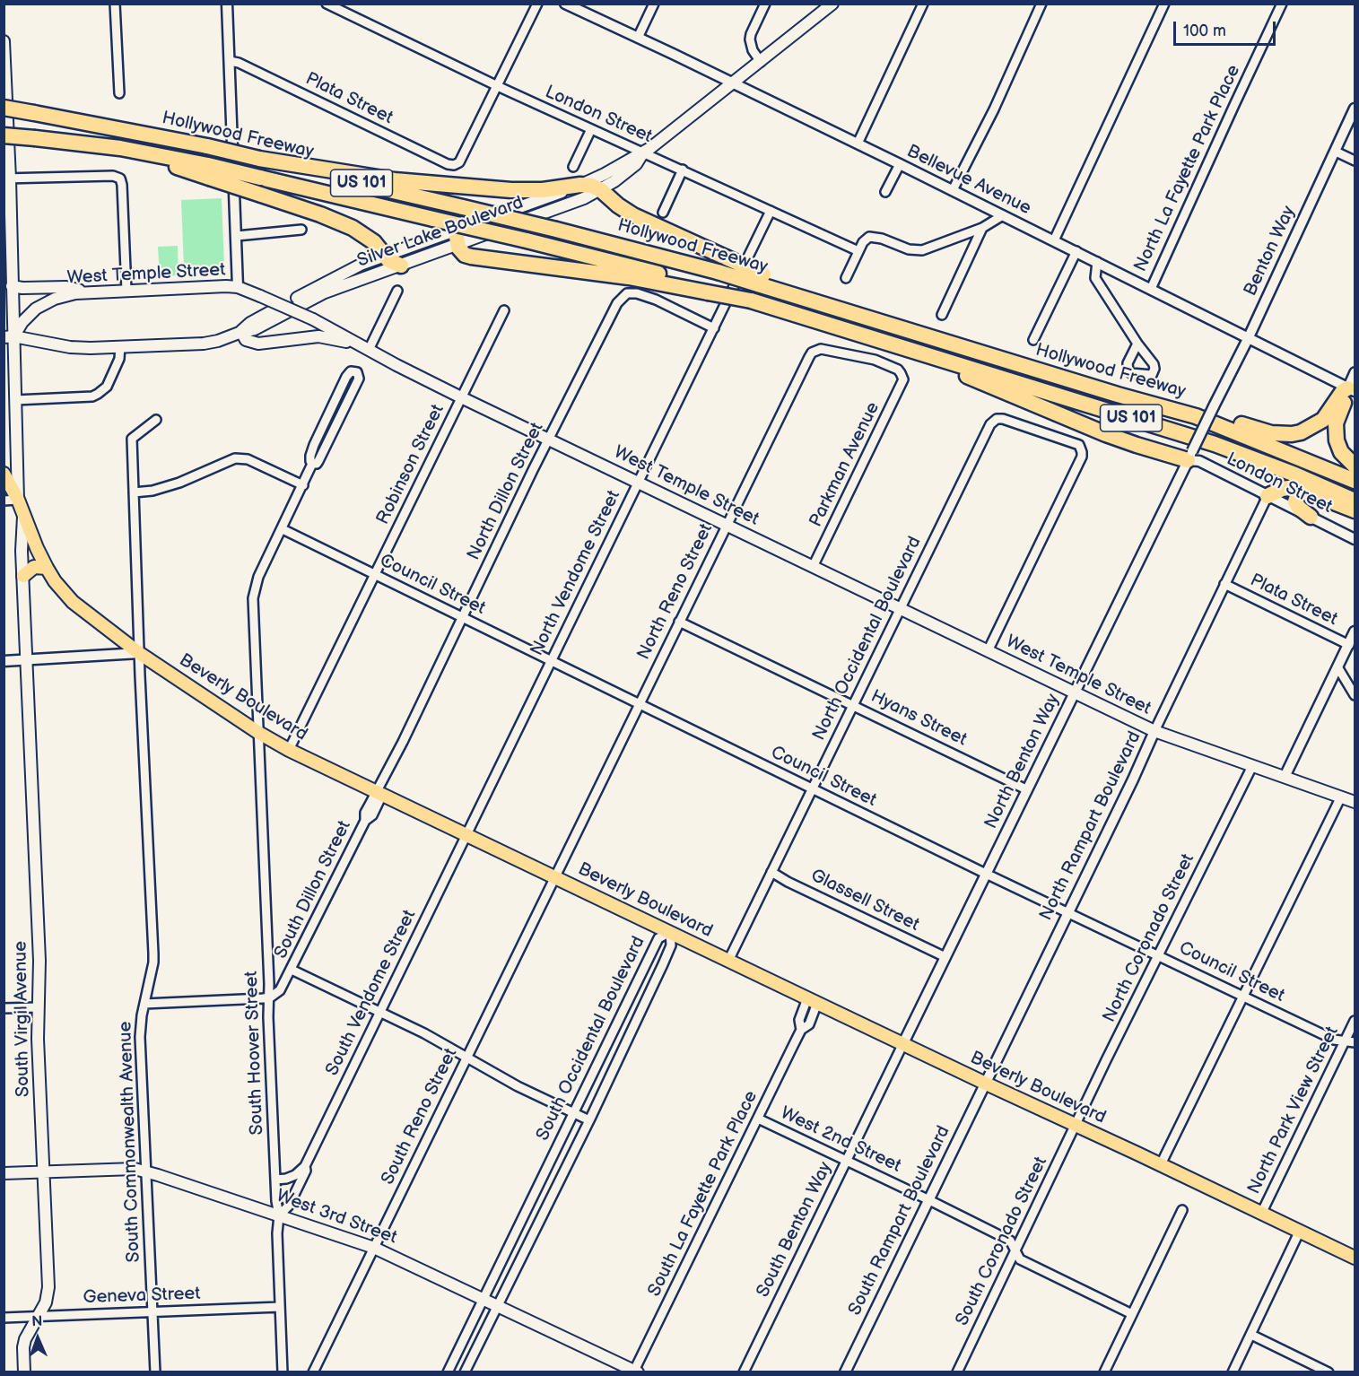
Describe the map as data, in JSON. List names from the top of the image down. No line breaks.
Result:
{"streets":{"highway":["Hollywood Freeway","US 101"],"main road":["Silver Lake Boulevard","West Temple Street","Beverly Boulevard","South Virgil Avenue","West 3rd Street"],"street":["Plata Street","London Street","North La Fayette Park Place","Bellevue Avenue","Benton Way","Robinson Street","Parkman Avenue","North Dillon Street","North Vendome Street","Council Street","North Reno Street","North Occidental Boulevard","Hyans Street","North Benton Way","North Rampart Boulevard","South Dillon Street","Glassell Street","North Coronado Street","South Vendome Street","South Occidental Boulevard","South Hoover Street","North Park View Street","South Reno Street","West 2nd Street","South Commonwealth Avenue","South La Fayette Park Place","South Rampart Boulevard","South Benton Way","South Coronado Street","Geneva Street"]},"crossings":[["Plata Street","London Street"],["Plata Street","North Rampart Boulevard"],["London Street","Silver Lake Boulevard"],["London Street","North Vendome Street"],["London Street","North Benton Way"],["London Street","North Rampart Boulevard"],["North La Fayette Park Place","Bellevue Avenue"],["Bellevue Avenue","Silver Lake Boulevard"],["Bellevue Avenue","Benton Way"],["Silver Lake Boulevard","West Temple Street"],["Benton Way","North Benton Way"],["West Temple Street","Robinson Street"],["West Temple Street","Parkman Avenue"],["West Temple Street","North Dillon Street"],["West Temple Street","North Vendome Street"],["West Temple Street","North Reno Street"],["West Temple Street","North Occidental Boulevard"],["West Temple Street","North Benton Way"],["West Temple Street","North Rampart Boulevard"],["West Temple Street","North Coronado Street"],["Robinson Street","Council Street"],["Robinson Street","Beverly Boulevard"],["Parkman Avenue","North Reno Street"],["North Dillon Street","North Vendome Street"],["North Dillon Street","Council Street"],["North Dillon Street","Beverly Boulevard"],["North Dillon Street","South Dillon Street"],["North Vendome Street","Council Street"],["North Vendome Street","Beverly Boulevard"],["North Vendome Street","South Vendome Street"],["Council Street","North Reno Street"],["Council Street","North Occidental Boulevard"],["Council Street","North Benton Way"],["Council Street","North Rampart Boulevard"],["Council Street","North Coronado Street"],["Council Street","South Hoover Street"],["Council Street","North Park View Street"],["North Reno Street","Beverly Boulevard"],["North Reno Street","Hyans Street"],["North Reno Street","South Reno Street"],["North Occidental Boulevard","Beverly Boulevard"],["North Occidental Boulevard","Hyans Street"],["North Occidental Boulevard","Glassell Street"],["Beverly Boulevard","North Benton Way"],["Beverly Boulevard","North Rampart Boulevard"],["Beverly Boulevard","South Dillon Street"],["Beverly Boulevard","North Coronado Street"],["Beverly Boulevard","South Vendome Street"],["Beverly Boulevard","South Virgil Avenue"],["Beverly Boulevard","South Occidental Boulevard"],["Beverly Boulevard","South Hoover Street"],["Beverly Boulevard","North Park View Street"],["Beverly Boulevard","South Reno Street"],["Beverly Boulevard","South Commonwealth Avenue"],["Beverly Boulevard","South La Fayette Park Place"],["Beverly Boulevard","South Rampart Boulevard"],["Beverly Boulevard","South Benton Way"],["Beverly Boulevard","South Coronado Street"],["Hyans Street","North Benton Way"],["North Benton Way","Glassell Street"],["North Benton Way","South Benton Way"],["North Rampart Boulevard","South Rampart Boulevard"],["South Dillon Street","South Hoover Street"],["North Coronado Street","South Coronado Street"],["South Vendome Street","South Hoover Street"],["South Vendome Street","West 3rd Street"],["South Virgil Avenue","West 3rd Street"],["South Virgil Avenue","Geneva Street"],["South Occidental Boulevard","West 3rd Street"],["South Hoover Street","West 3rd Street"],["South Hoover Street","Geneva Street"],["South Reno Street","West 3rd Street"],["West 2nd Street","South La Fayette Park Place"],["West 2nd Street","South Rampart Boulevard"],["West 2nd Street","South Benton Way"],["West 2nd Street","South Coronado Street"],["South Commonwealth Avenue","West 3rd Street"],["South Commonwealth Avenue","Geneva Street"],["South La Fayette Park Place","West 3rd Street"]],"scale_bar":"100 m","north":"top"}
